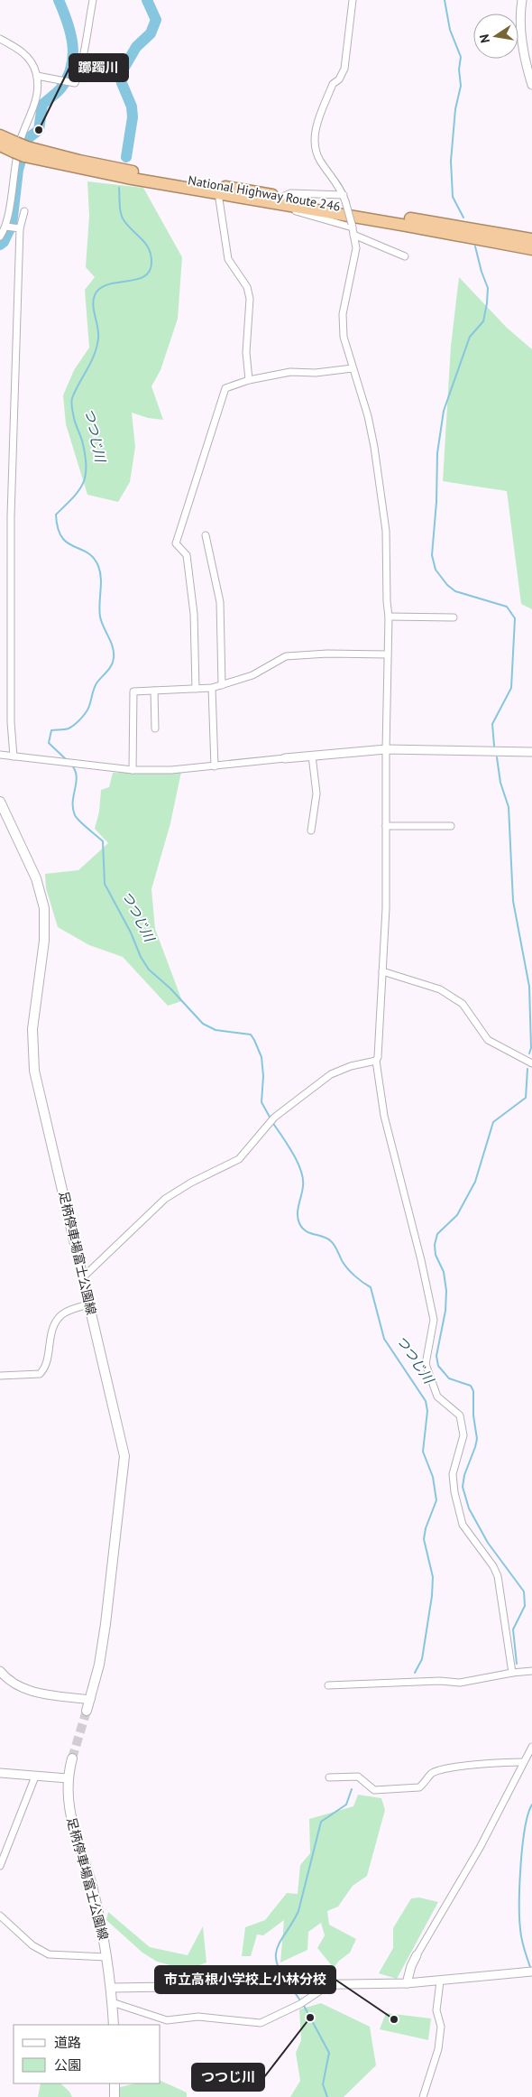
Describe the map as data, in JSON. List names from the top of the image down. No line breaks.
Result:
{"streets":{"highway":["National Highway Route 246"],"main road":["足柄停車場富士公園線"]},"water":["つつじ川"],"places":["躑躅川","つつじ川","市立高根小学校上小林分校"],"legend":["道路","公園"],"north":"left"}
